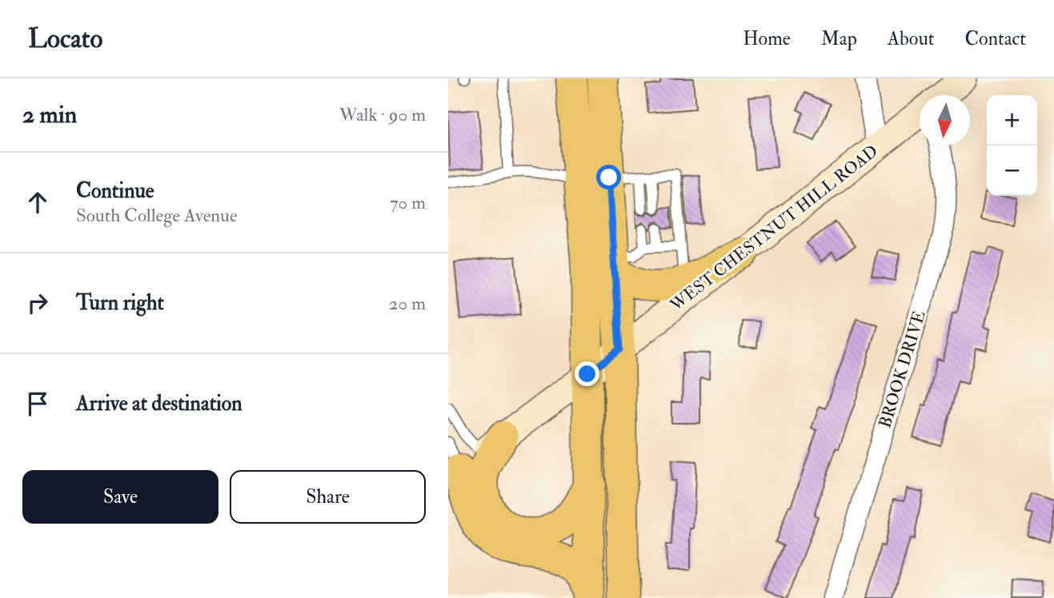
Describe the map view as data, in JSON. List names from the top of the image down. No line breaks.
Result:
{"streets":{"street":["WEST CHESTNUT HILL ROAD","BROOK DRIVE"]},"north":"bottom","page":{"header":"Locato","nav":["Home","Map","About","Contact"],"heading":["2 min","Walk · 90 m"],"map_buttons":["+","−"],"list":[["Continue","South College Avenue","70 m"],["Turn right","20 m"],"Arrive at destination"],"buttons":["Save","Share"]}}
